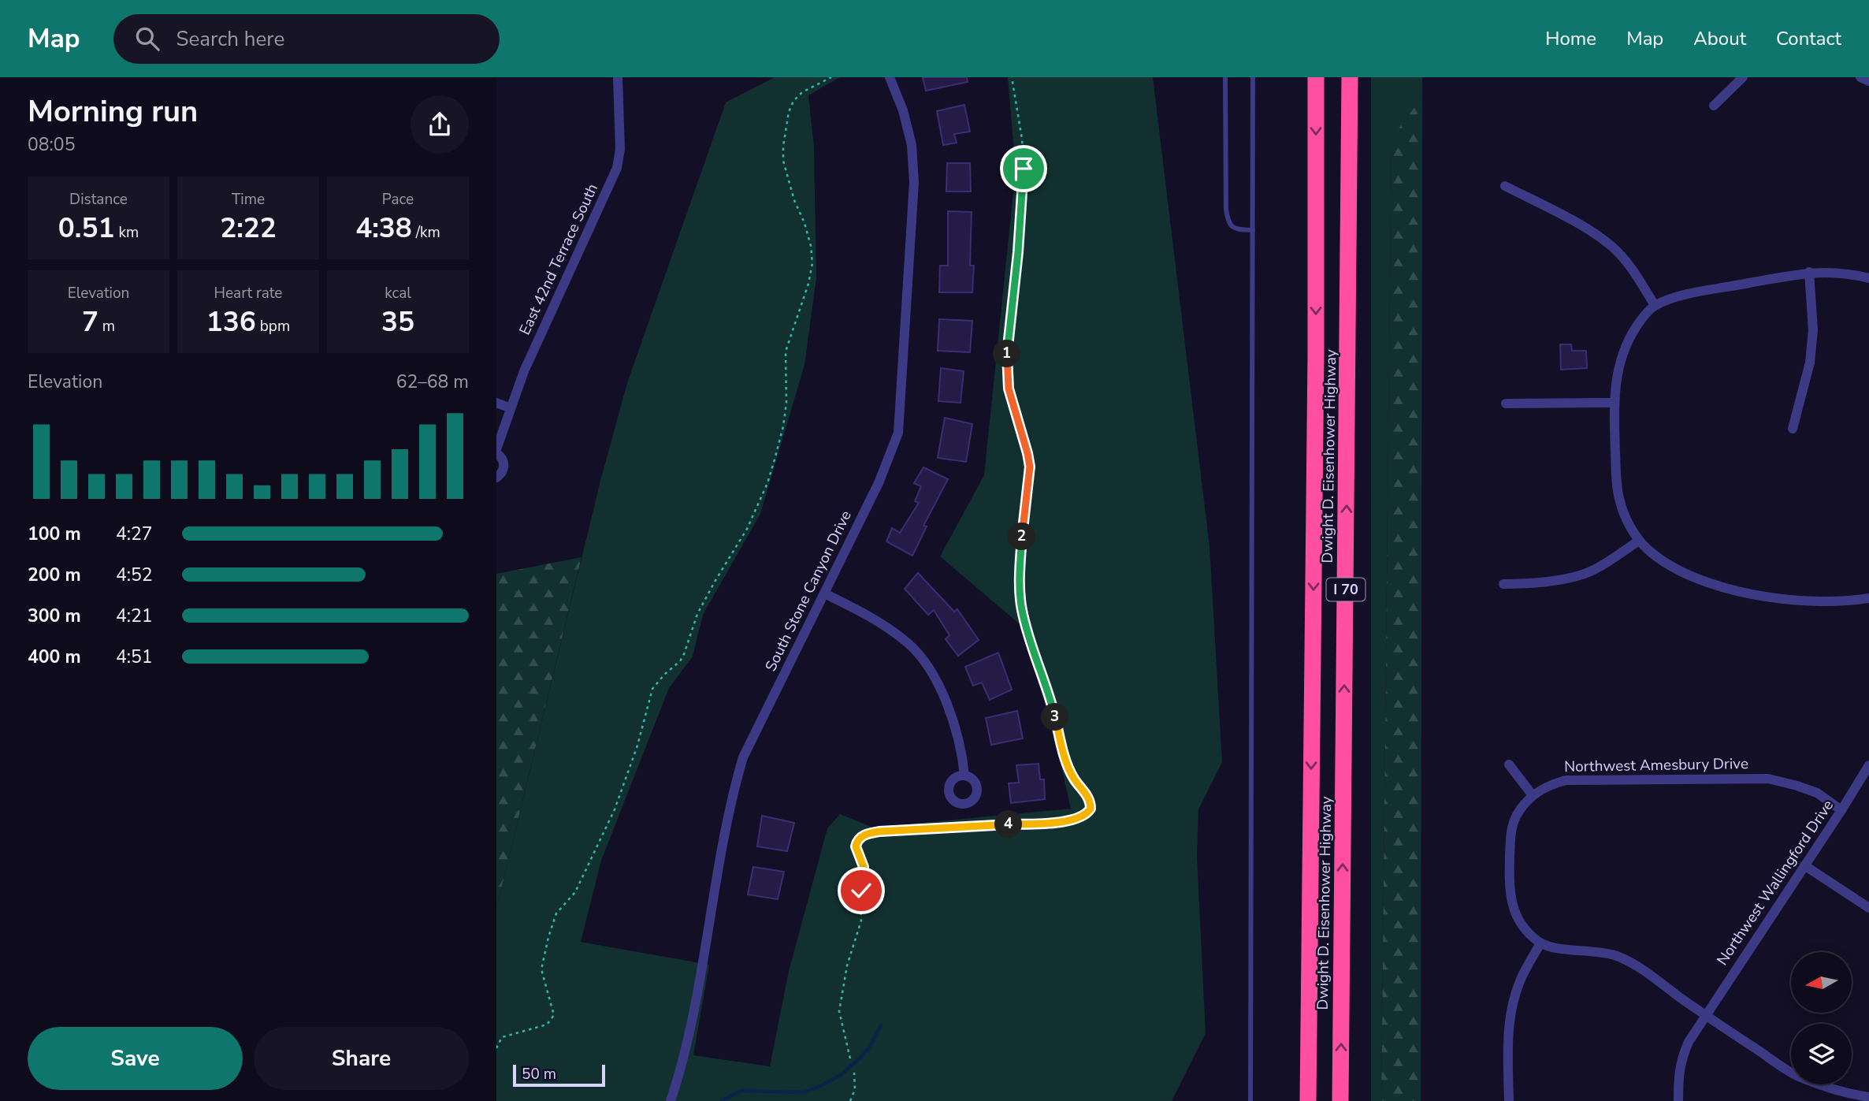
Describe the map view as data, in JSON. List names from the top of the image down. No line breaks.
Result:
{"streets":{"highway":["Dwight D. Eisenhower Highway","I 70"],"street":["East 42nd Terrace South","South Stone Canyon Drive","Northwest Amesbury Drive","Northwest Wallingford Drive"]},"crossings":[["Northwest Amesbury Drive","Northwest Wallingford Drive"]],"scale_bar":"50 m","north":"left","page":{"header":"Map","search":"Search here","nav":["Home","Map","About","Contact"],"heading":["Morning run","08:05"],"stats":[["Distance","0.51 km"],["Time","2:22"],["Pace","4:38 /km"],["Elevation","7 m"],["Heart rate","136 bpm"],["kcal","35"]],"pins":["1","2","3","4"],"chart":["Elevation","62–68 m"],"list":[{"name":"100 m","note":"4:27"},{"name":"200 m","note":"4:52"},{"name":"300 m","note":"4:21"},{"name":"400 m","note":"4:51"}],"buttons":["Save","Share"],"scale":"50 m"}}
